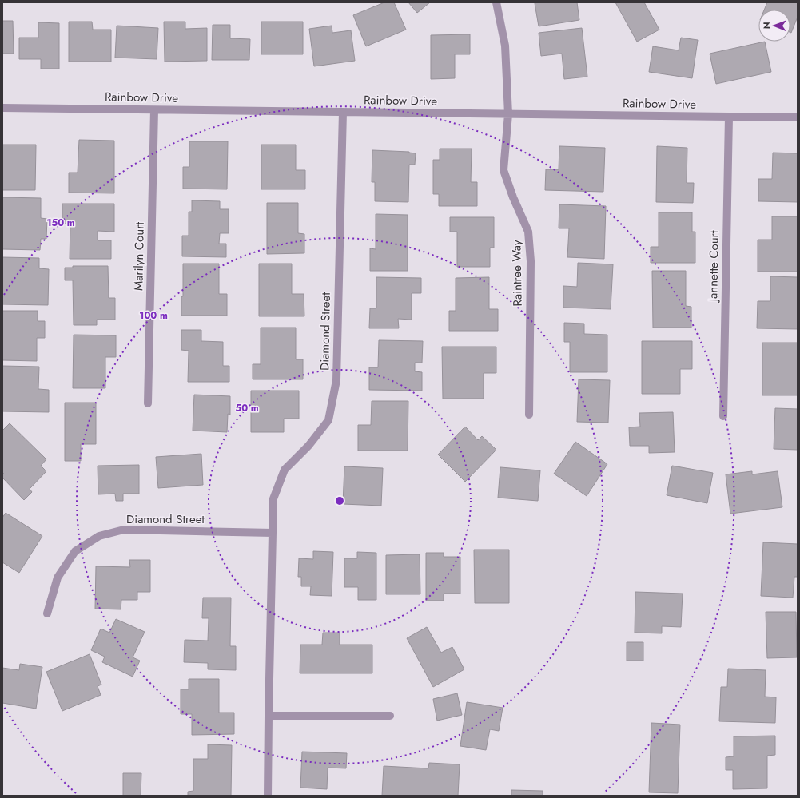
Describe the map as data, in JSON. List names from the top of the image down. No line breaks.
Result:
{"streets":{"street":["Rainbow Drive","Marilyn Court","Jannette Court","Raintree Way","Diamond Street"]},"crossings":[["Rainbow Drive","Marilyn Court"],["Rainbow Drive","Jannette Court"],["Rainbow Drive","Raintree Way"],["Rainbow Drive","Diamond Street"]],"north":"left","rings":["150 m","100 m","50 m"]}
